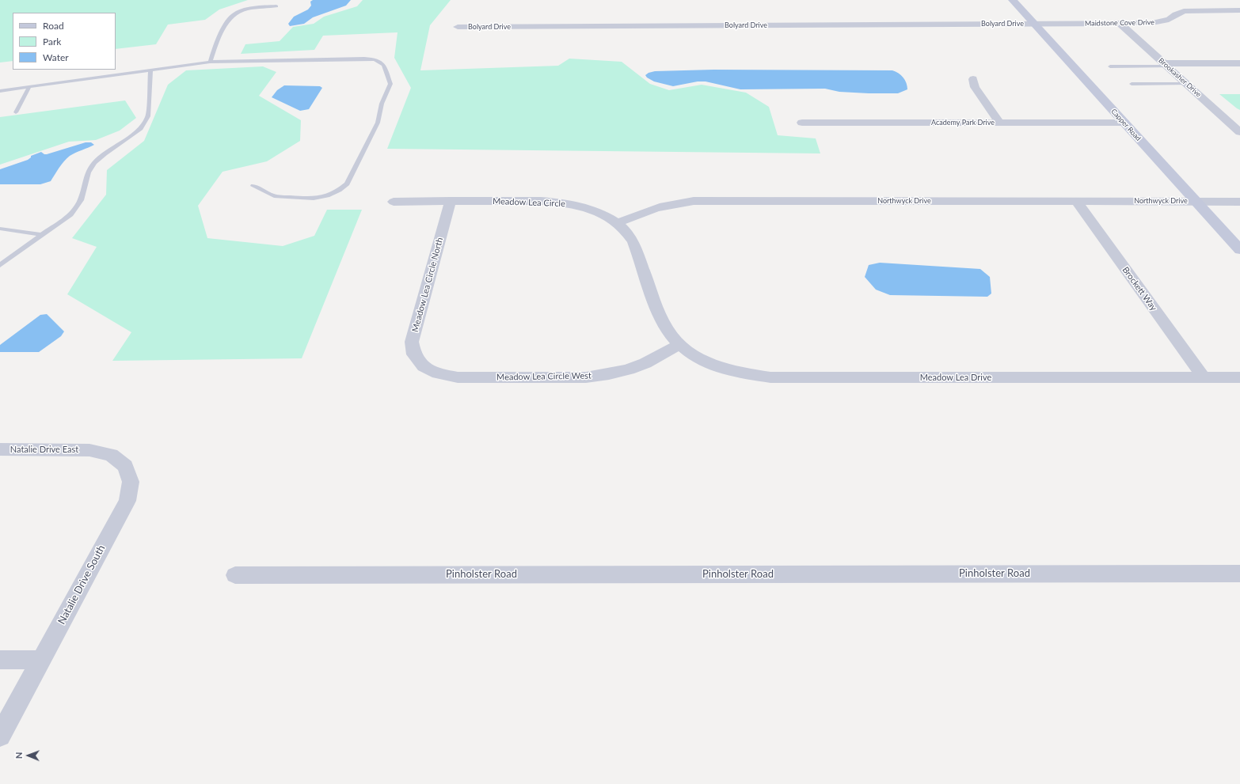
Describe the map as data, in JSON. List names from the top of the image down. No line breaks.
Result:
{"streets":{"street":["Maidstone Cove Drive","Bolyard Drive","Brookasher Drive","Academy Park Drive","Capper Road","Northwyck Drive","Meadow Lea Circle","Meadow Lea Circle North","Brockett Way","Meadow Lea Circle West","Meadow Lea Drive","Natalie Drive East","Pinholster Road","Natalie Drive South"]},"crossings":[["Maidstone Cove Drive","Bolyard Drive"],["Maidstone Cove Drive","Brookasher Drive"],["Maidstone Cove Drive","Capper Road"],["Bolyard Drive","Capper Road"],["Academy Park Drive","Capper Road"],["Capper Road","Northwyck Drive"],["Northwyck Drive","Meadow Lea Circle"],["Northwyck Drive","Brockett Way"],["Meadow Lea Circle","Meadow Lea Circle North"],["Meadow Lea Circle","Meadow Lea Circle West"],["Meadow Lea Circle","Meadow Lea Drive"],["Meadow Lea Circle North","Meadow Lea Circle West"],["Brockett Way","Meadow Lea Drive"],["Meadow Lea Circle West","Meadow Lea Drive"],["Natalie Drive East","Natalie Drive South"]],"legend":["Road","Park","Water"],"north":"left"}
